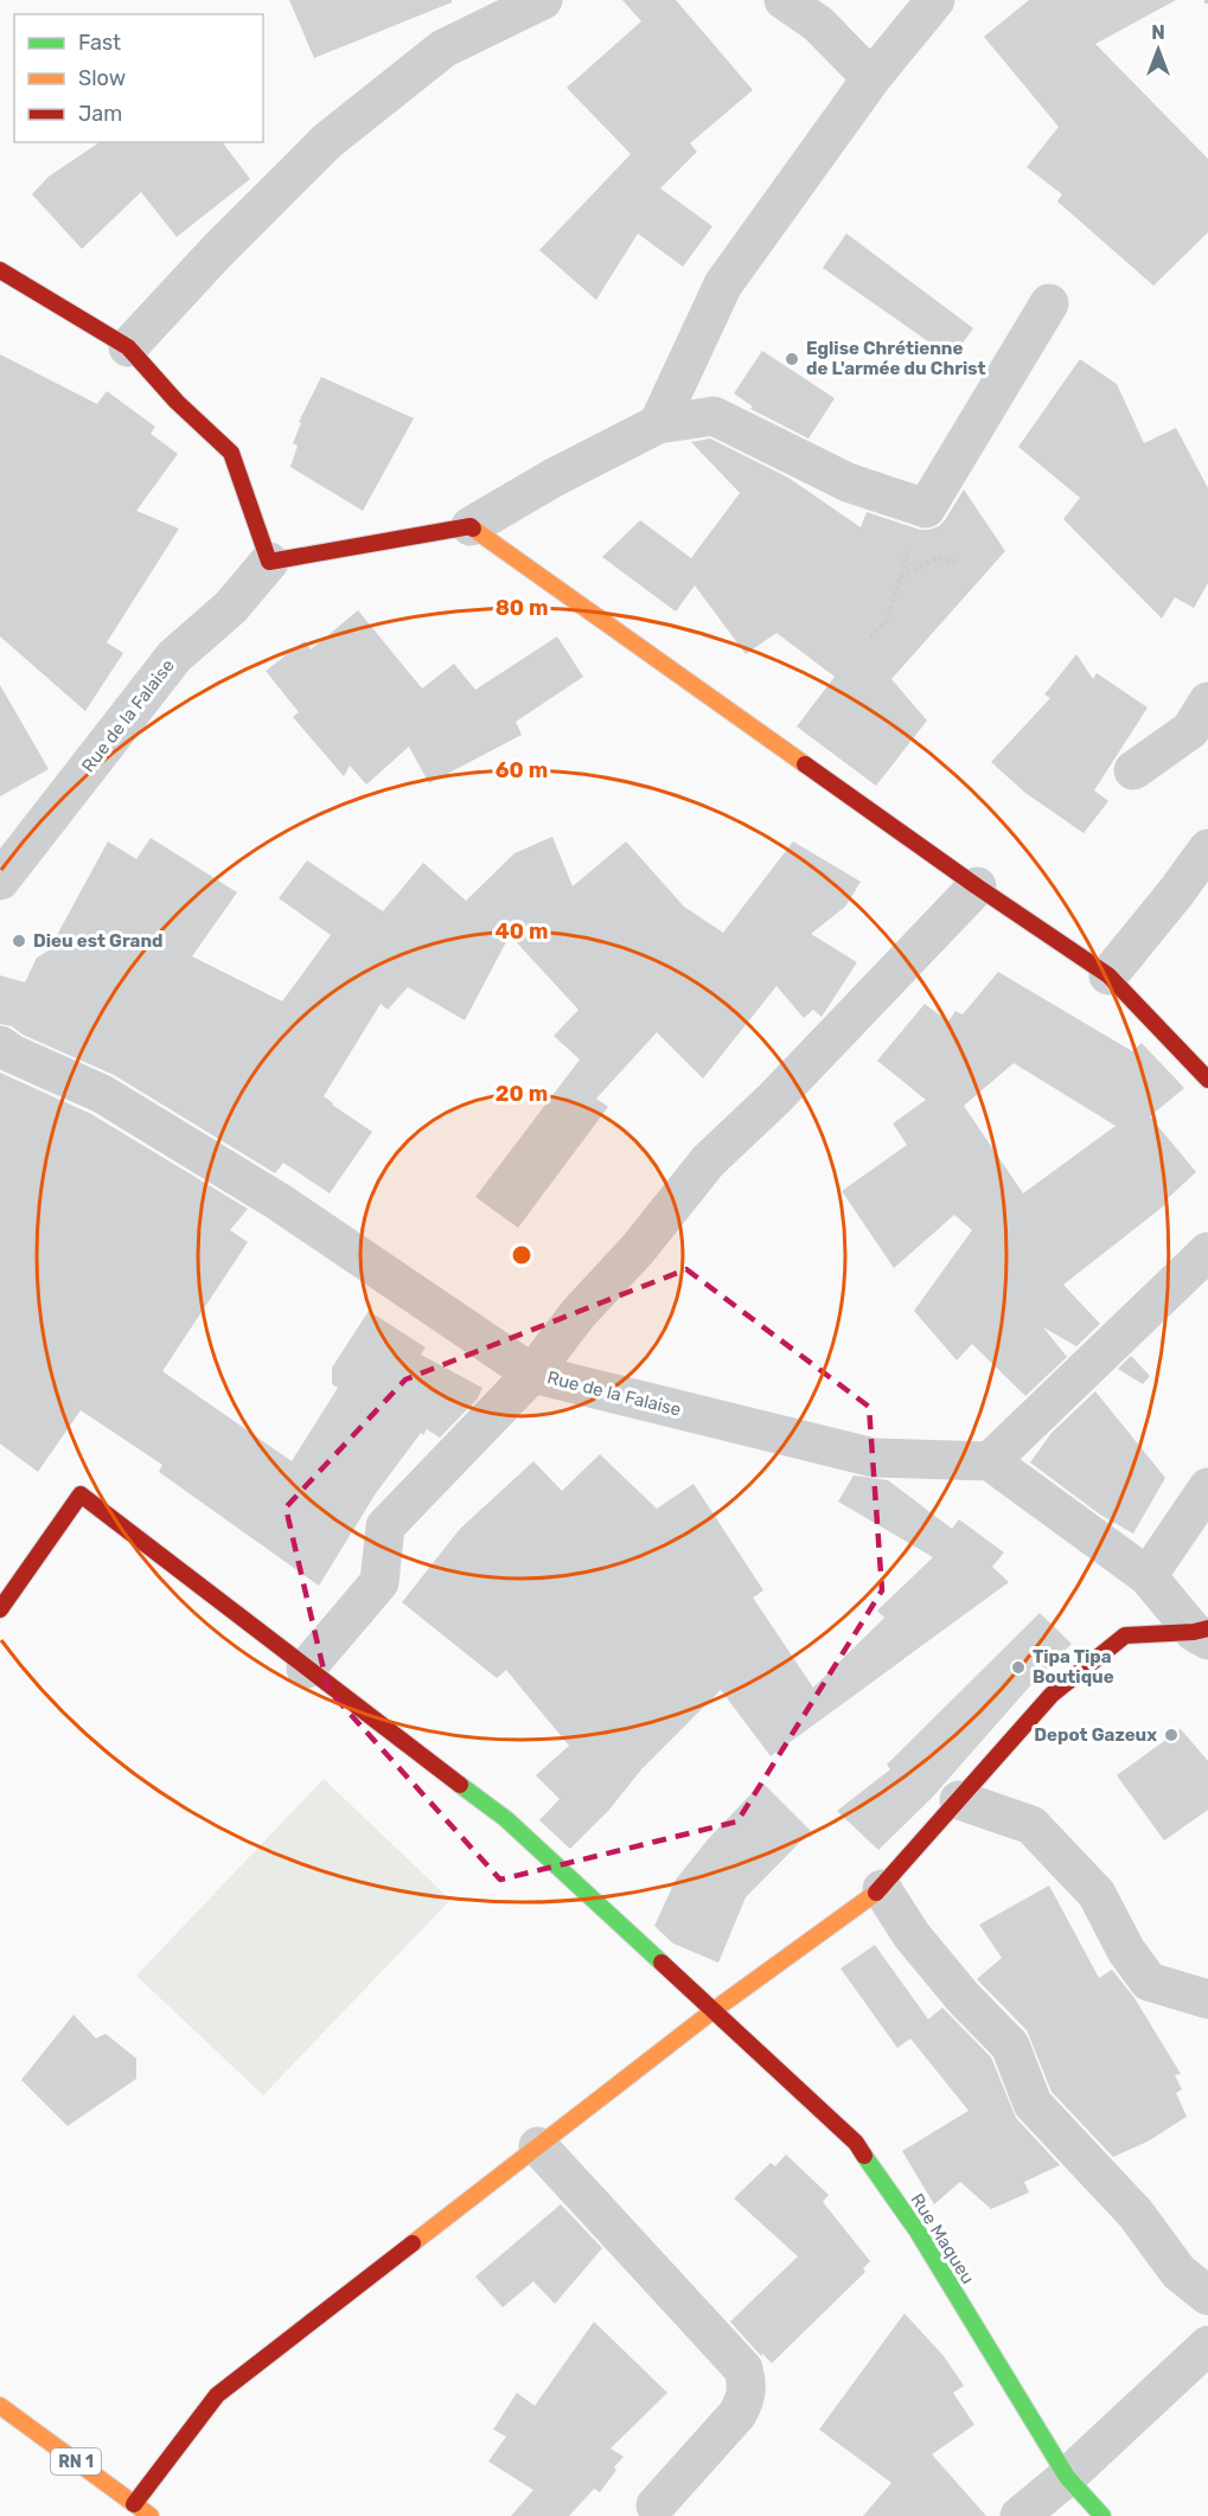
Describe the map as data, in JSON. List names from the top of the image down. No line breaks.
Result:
{"streets":{"street":["Rue de la Falaise","Rue Maqueu","RN 1"]},"places":["Eglise Chrétienne de L'armée du Christ","Dieu est Grand","Tipa Tipa Boutique","Depot Gazeux"],"legend":["Fast","Slow","Jam"],"north":"top","rings":["80 m","60 m","40 m","20 m"]}
